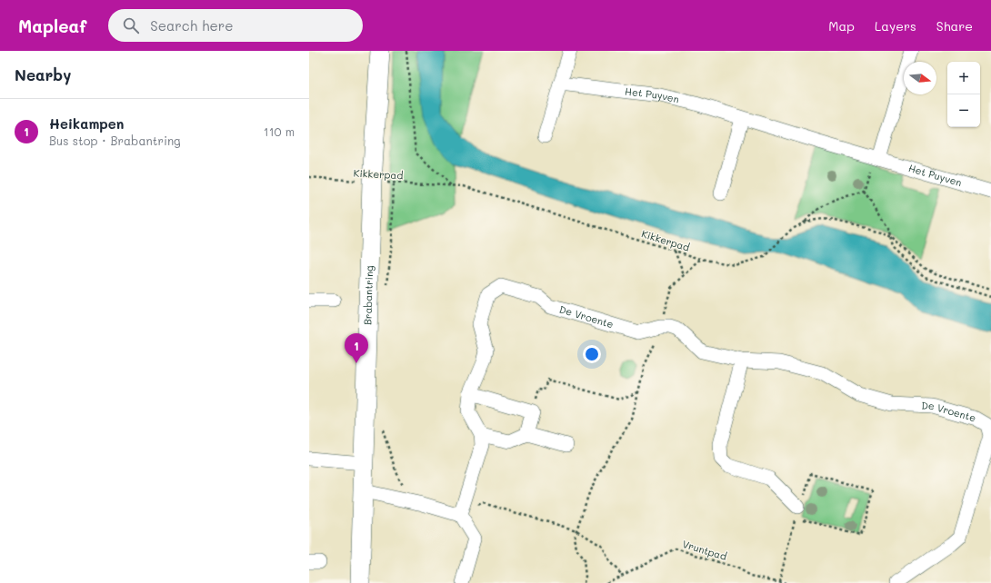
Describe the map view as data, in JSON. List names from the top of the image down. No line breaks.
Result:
{"streets":{"street":["Het Puyven","Brabantring","De Vroente"],"path":["Kikkerpad","Vruntpad"]},"crossings":[["Kikkerpad","Brabantring"]],"north":"right","page":{"header":"Mapleaf","search":"Search here","nav":["Map","Layers","Share"],"heading":"Nearby","map_buttons":["+","−"],"list":[{"mark":"1","name":"Heikampen","note":"Bus stop · Brabantring","value":"110 m"}],"pins":"1"}}
